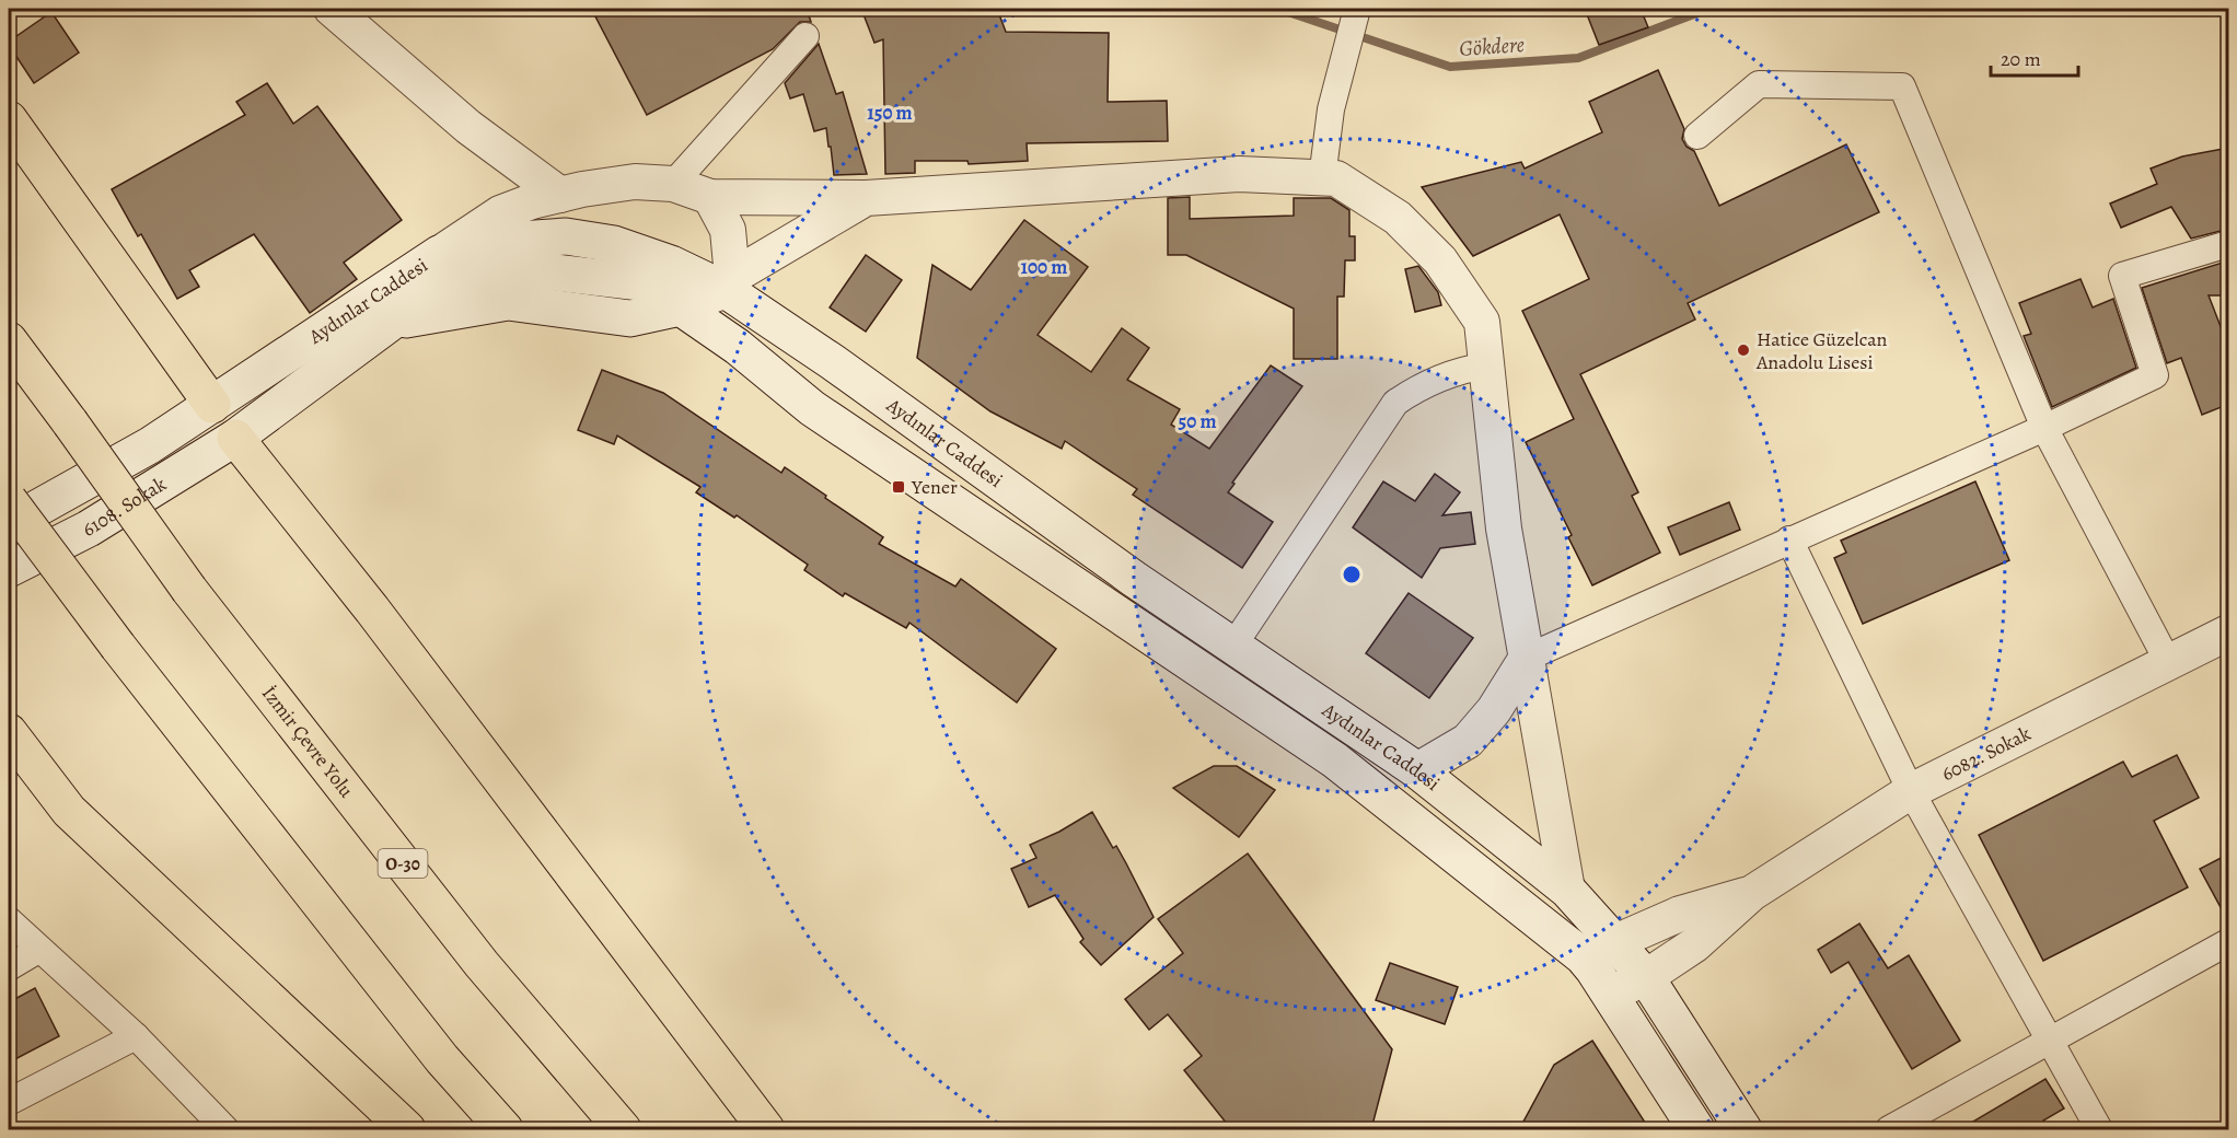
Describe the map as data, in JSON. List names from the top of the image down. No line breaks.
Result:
{"streets":{"highway":["İzmir Çevre Yolu","O-30"],"main road":["Aydınlar Caddesi","6108. Sokak"],"street":["6082. Sokak"]},"crossings":[["Aydınlar Caddesi","6108. Sokak"]],"water":["Gökdere"],"places":{"other":["Hatice Güzelcan Anadolu Lisesi"],"transit":["Yener"]},"scale_bar":"20 m","rings":["150 m","100 m","50 m"]}
